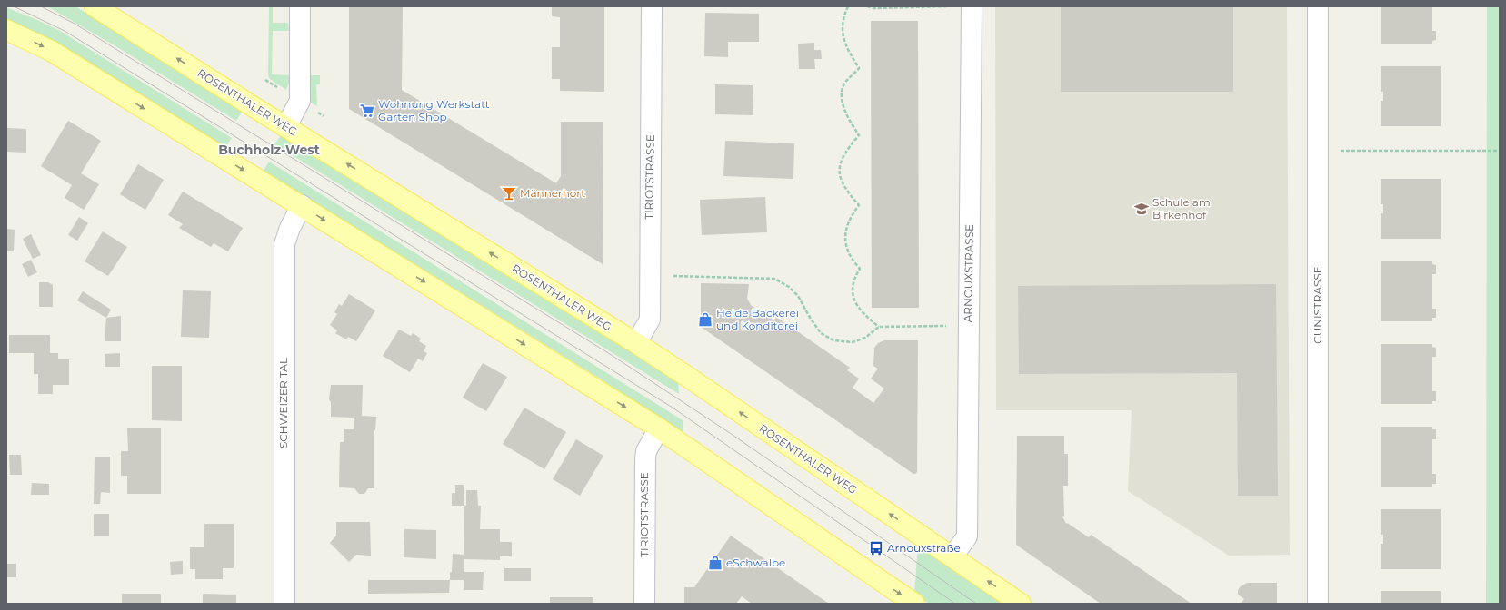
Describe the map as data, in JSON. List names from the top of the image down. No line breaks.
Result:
{"streets":{"main road":["ROSENTHALER WEG"],"street":["TIRIOTSTRASSE","ARNOUXSTRASSE","CUNISTRASSE","SCHWEIZER TAL"]},"crossings":[["ROSENTHALER WEG","TIRIOTSTRASSE"],["ROSENTHALER WEG","ARNOUXSTRASSE"]],"districts":["Buchholz-West"],"places":{"supermarket":["Wohnung Werkstatt Garten Shop"],"bar":["Männerhort"],"school or university":["Schule am Birkenhof"],"shop":["Heide Bäckerei und Konditorei","eSchwalbe"],"bus stop":["Arnouxstraße"]}}
